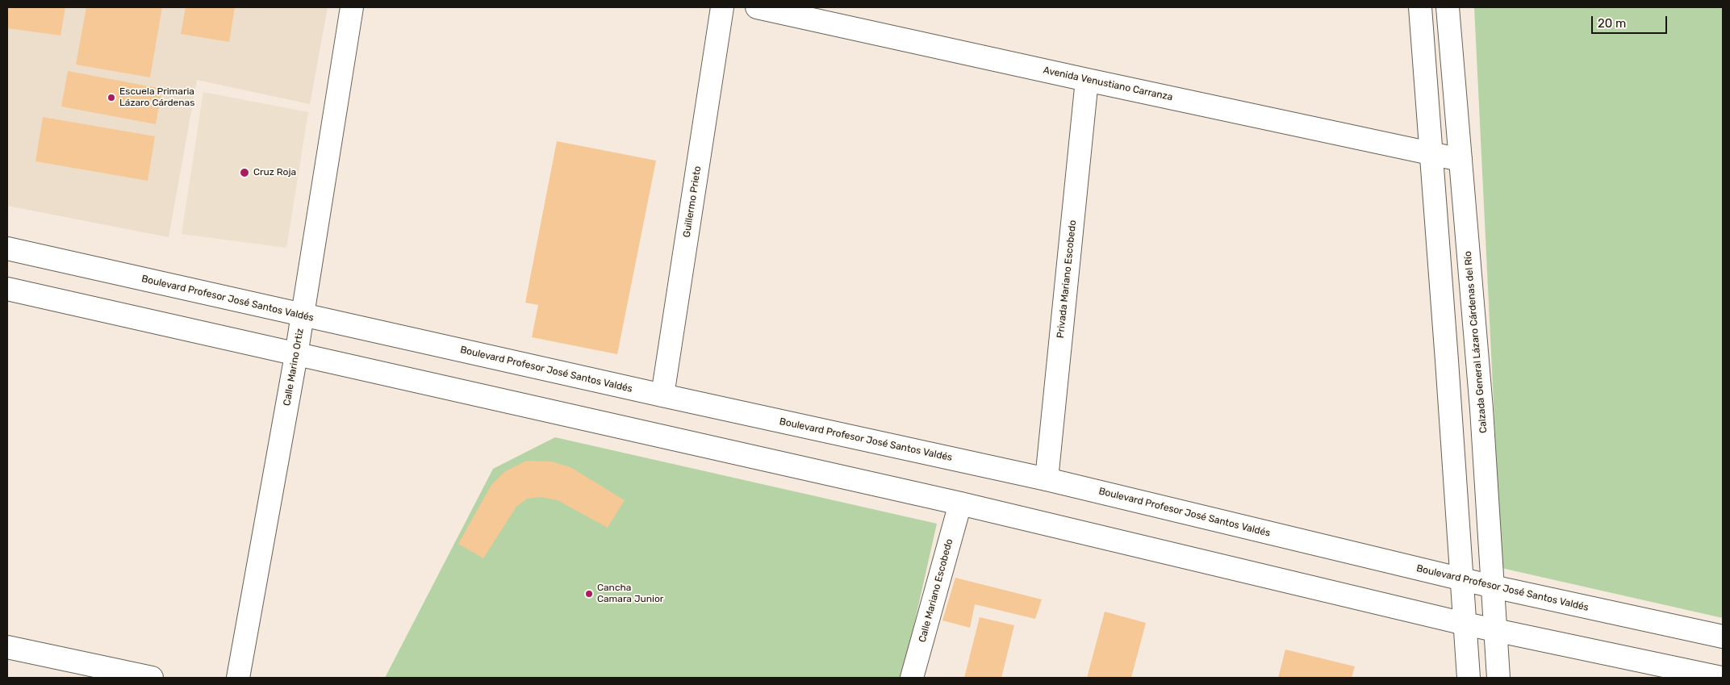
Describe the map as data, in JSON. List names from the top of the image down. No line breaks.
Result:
{"streets":{"street":["Avenida Venustiano Carranza","Guillermo Prieto","Privada Mariano Escobedo","Boulevard Profesor José Santos Valdés","Calzada General Lázaro Cárdenas del Río","Calle Marino Ortiz","Calle Mariano Escobedo"]},"crossings":[["Avenida Venustiano Carranza","Privada Mariano Escobedo"],["Avenida Venustiano Carranza","Calzada General Lázaro Cárdenas del Río"],["Guillermo Prieto","Boulevard Profesor José Santos Valdés"],["Privada Mariano Escobedo","Boulevard Profesor José Santos Valdés"],["Boulevard Profesor José Santos Valdés","Calzada General Lázaro Cárdenas del Río"],["Boulevard Profesor José Santos Valdés","Calle Marino Ortiz"]],"places":["Escuela Primaria Lázaro Cárdenas","Cruz Roja","Cancha Camara Junior"],"scale_bar":"20 m"}
